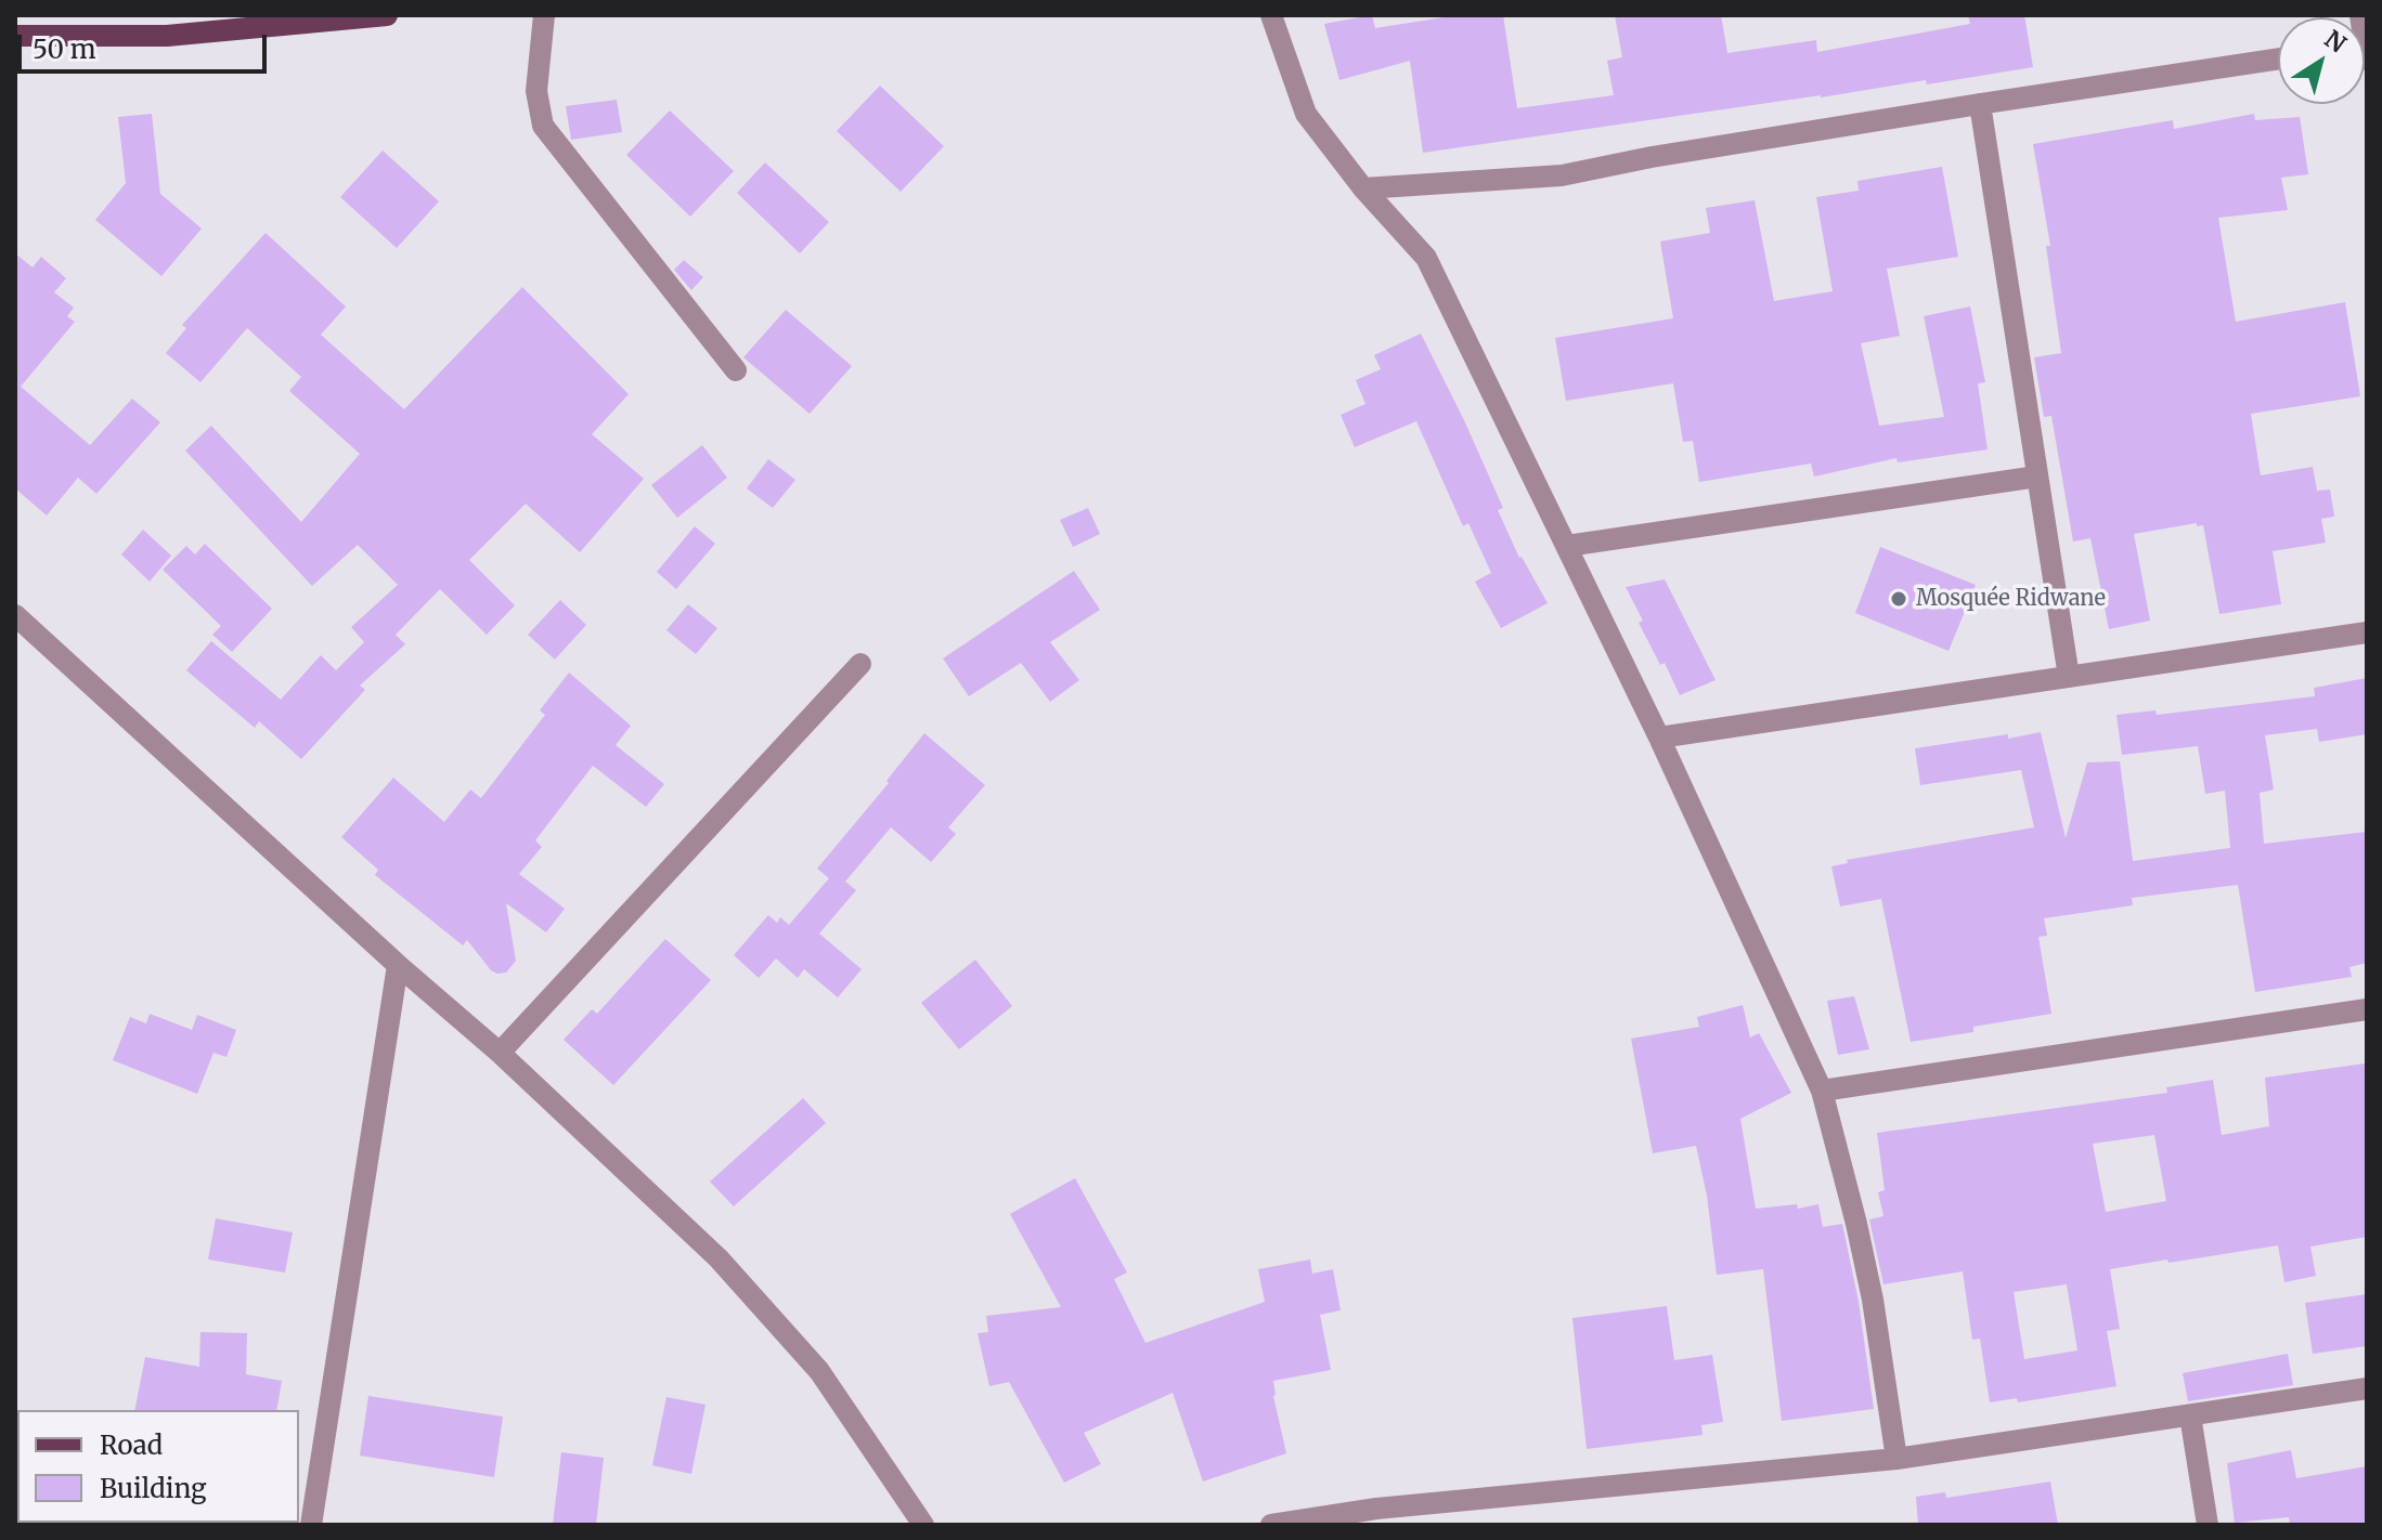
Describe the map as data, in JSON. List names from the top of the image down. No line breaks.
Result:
{"places":["Mosquée Ridwane"],"legend":["Road","Building"],"scale_bar":"50 m","north":"top right"}
